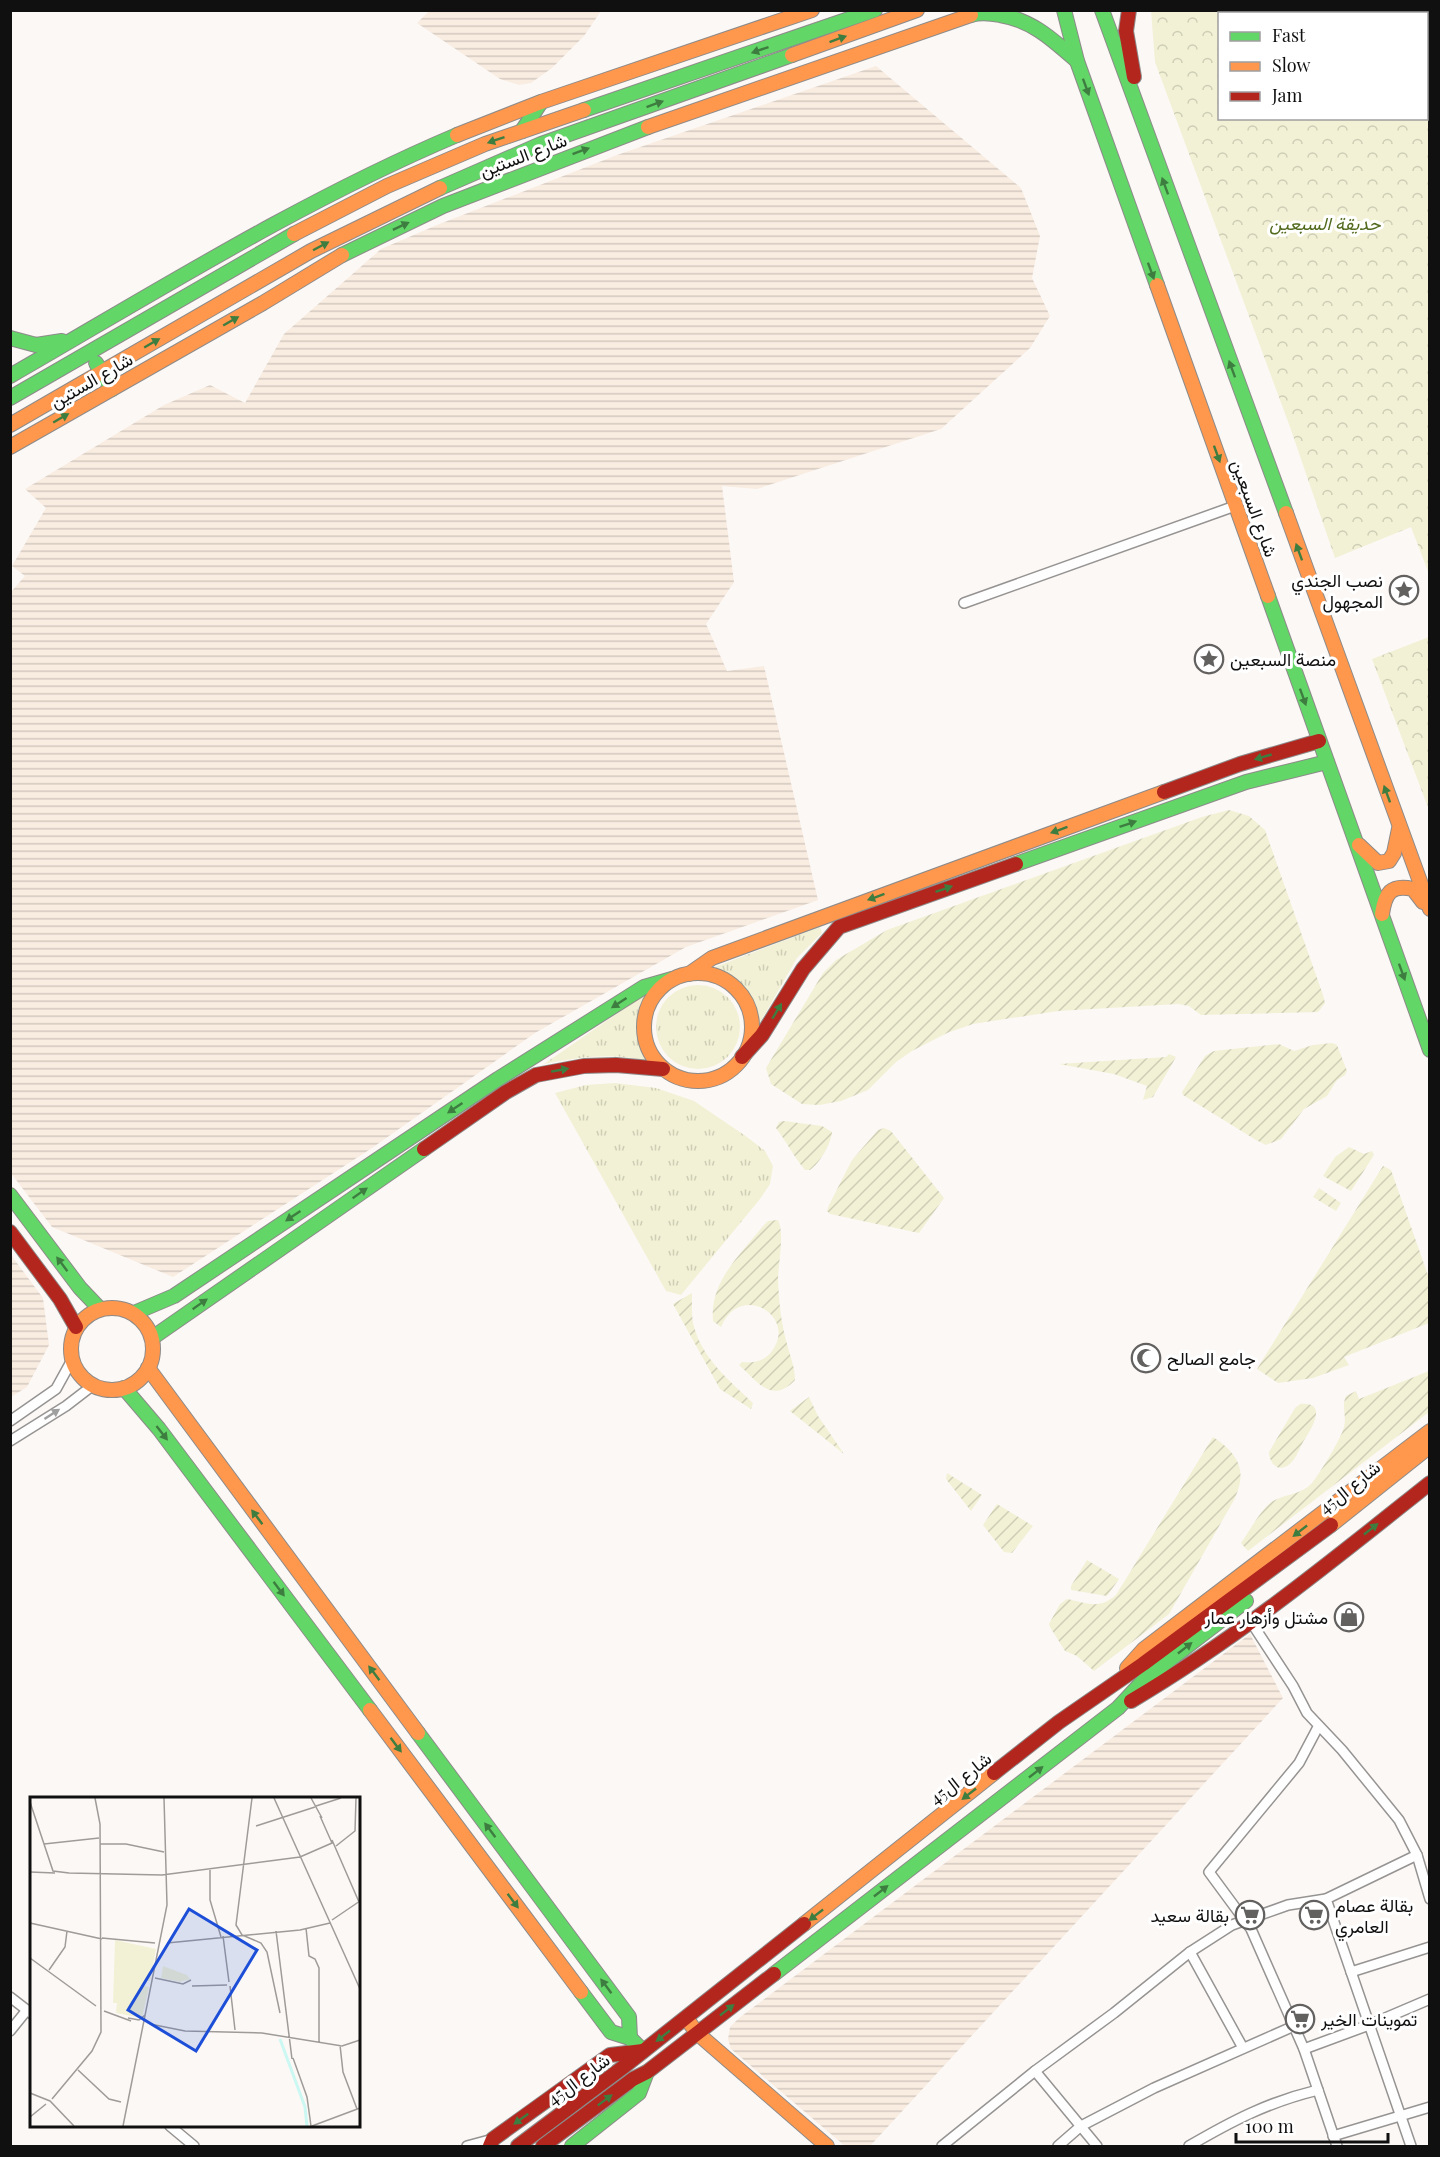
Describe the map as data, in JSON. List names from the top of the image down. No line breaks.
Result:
{"streets":{"main road":["شارع الستين","شارع السبعين","شارع ال45"]},"crossings":[["شارع الستين","شارع السبعين"]],"parks":["حديقة السبعين"],"places":{"place":["نصب الجندي المجهول","منصة السبعين"],"mosque":["جامع الصالح"],"shop":["مشتل وأزهار عمار"],"supermarket":["بقالة سعيد","بقالة عصام العامري","تموينات الخير"]},"legend":["Fast","Slow","Jam"],"scale_bar":"100 m"}
